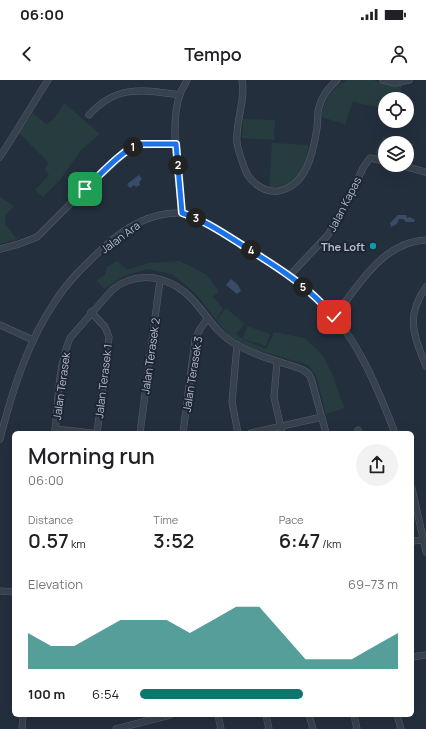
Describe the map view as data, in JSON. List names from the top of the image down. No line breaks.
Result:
{"streets":{"street":["Jalan Kapas","Jalan Ara","Jalan Terasek 2","Jalan Terasek 3","Jalan Terasek 1","Jalan Terasek"]},"crossings":[["Jalan Terasek 2","Jalan Terasek"],["Jalan Terasek 3","Jalan Terasek"],["Jalan Terasek 1","Jalan Terasek"]],"places":["The Loft"],"page":{"status":"06:00","header":"Tempo","pins":["1","2","3","4","5"],"heading":["Morning run","06:00"],"stats":[["Distance","0.57 km"],["Time","3:52"],["Pace","6:47 /km"]],"chart":["Elevation","69–73 m"],"list":[{"name":"100 m","note":"6:54"}]}}
